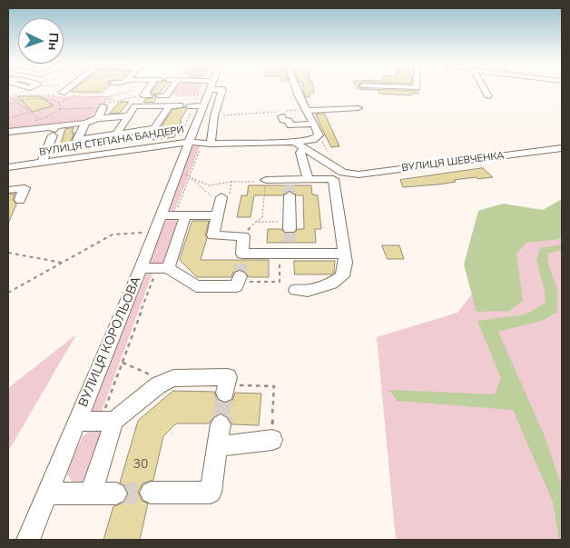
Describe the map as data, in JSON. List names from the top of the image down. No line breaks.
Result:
{"streets":{"street":["ВУЛИЦЯ СТЕПАНА БАНДЕРИ","ВУЛИЦЯ ШЕВЧЕНКА","ВУЛИЦЯ КОРОЛЬОВА"]},"crossings":[["ВУЛИЦЯ СТЕПАНА БАНДЕРИ","ВУЛИЦЯ КОРОЛЬОВА"]],"house_numbers":["30"],"north":"right"}
